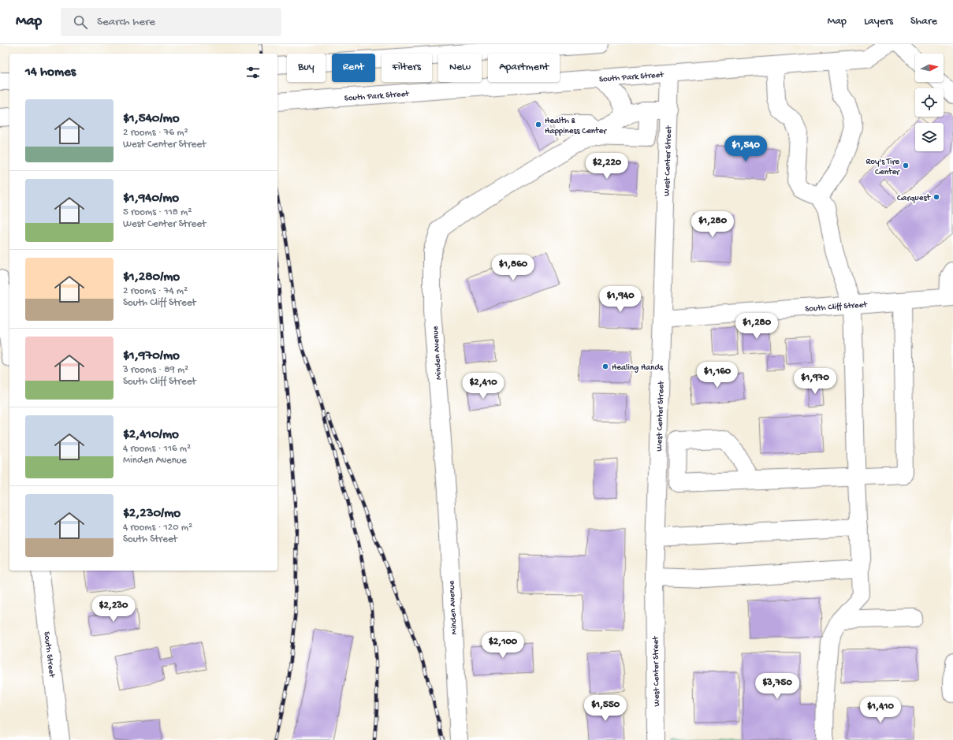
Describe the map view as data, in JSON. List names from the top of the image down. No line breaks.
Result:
{"streets":{"street":["South Park Street","West Center Street","South Cliff Street","Minden Avenue","South Street"]},"crossings":[["South Park Street","West Center Street"],["West Center Street","South Cliff Street"],["West Center Street","Minden Avenue"]],"places":["Health & Happiness Center","Roy's Tire Center","Carquest","Healing Hands"],"north":"right","page":{"header":"Map","search":"Search here","nav":["Map","Layers","Share"],"chip":["Buy","Rent","Filters","New","Apartment"],"heading":"14 homes","list":[{"name":"$1,540/mo","note":"2 rooms · 76 m² · West Center Street"},{"name":"$1,940/mo","note":"5 rooms · 118 m² · West Center Street"},{"name":"$1,280/mo","note":"2 rooms · 74 m² · South Cliff Street"},{"name":"$1,970/mo","note":"3 rooms · 89 m² · South Cliff Street"},{"name":"$2,410/mo","note":"4 rooms · 116 m² · Minden Avenue"},{"name":"$2,230/mo","note":"4 rooms · 120 m² · South Street"}],"price":["$1,540","$2,220","$1,280","$1,860","$1,940","$1,280","$1,160","$1,970","$2,410","$2,230","$2,100","$3,750","$1,550","$1,410"]}}
